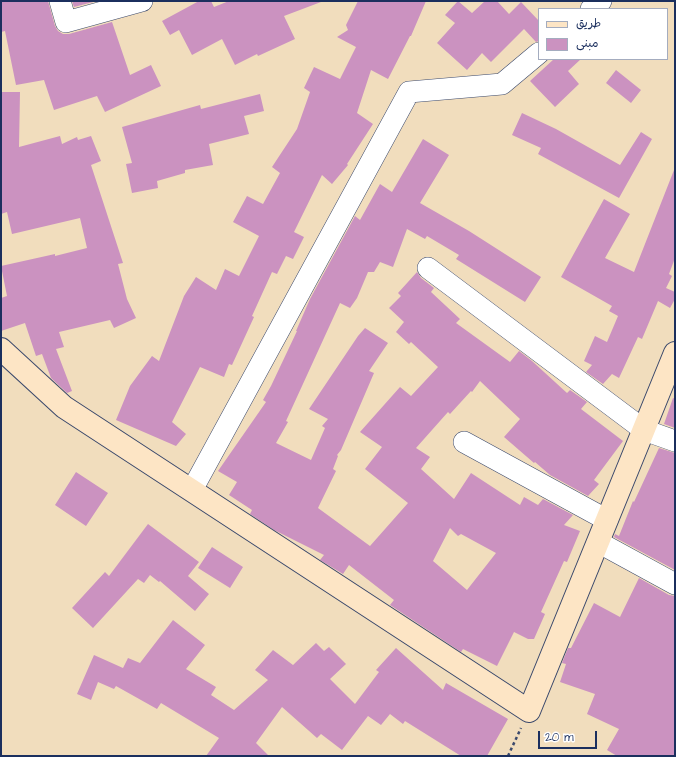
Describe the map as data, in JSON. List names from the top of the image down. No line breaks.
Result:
{"legend":["طريق","مبنى"],"scale_bar":"20 m"}
